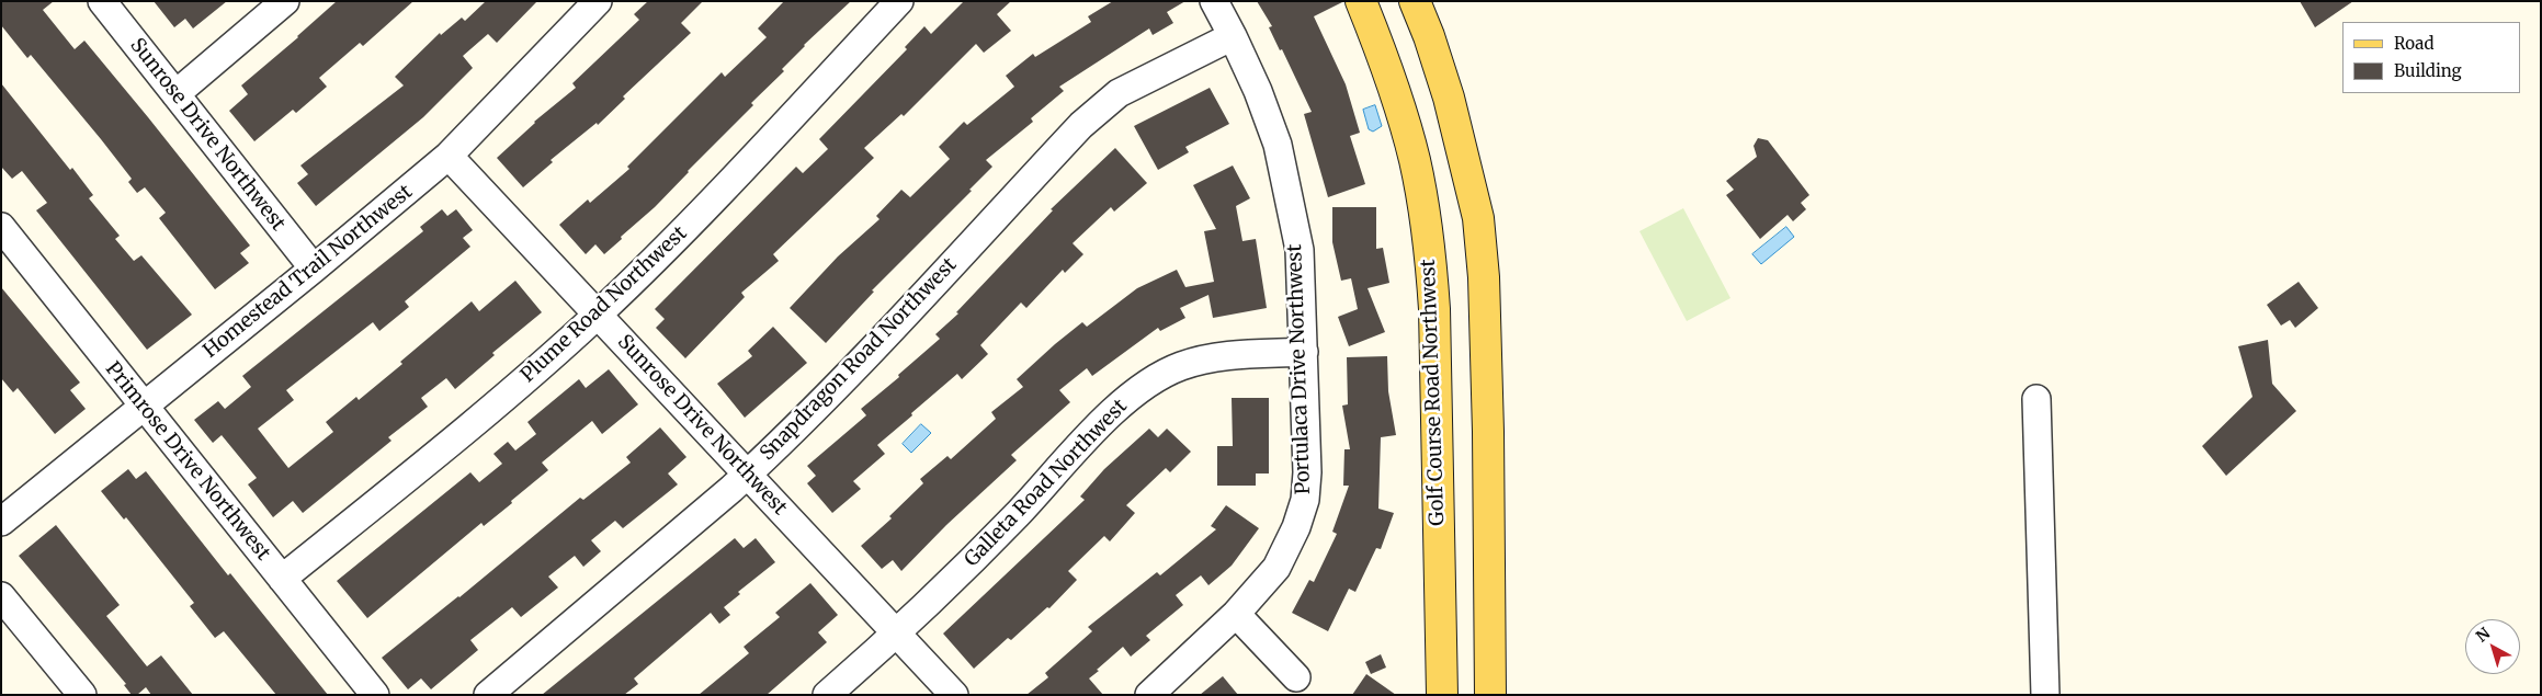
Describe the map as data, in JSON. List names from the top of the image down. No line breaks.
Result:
{"streets":{"main road":["Golf Course Road Northwest"],"street":["Sunrose Drive Northwest","Homestead Trail Northwest","Plume Road Northwest","Snapdragon Road Northwest","Portulaca Drive Northwest","Primrose Drive Northwest","Galleta Road Northwest"]},"crossings":[["Sunrose Drive Northwest","Homestead Trail Northwest"],["Sunrose Drive Northwest","Plume Road Northwest"],["Sunrose Drive Northwest","Snapdragon Road Northwest"],["Sunrose Drive Northwest","Galleta Road Northwest"],["Homestead Trail Northwest","Primrose Drive Northwest"],["Plume Road Northwest","Primrose Drive Northwest"],["Snapdragon Road Northwest","Portulaca Drive Northwest"],["Portulaca Drive Northwest","Galleta Road Northwest"]],"legend":["Road","Building"],"north":"top left"}
